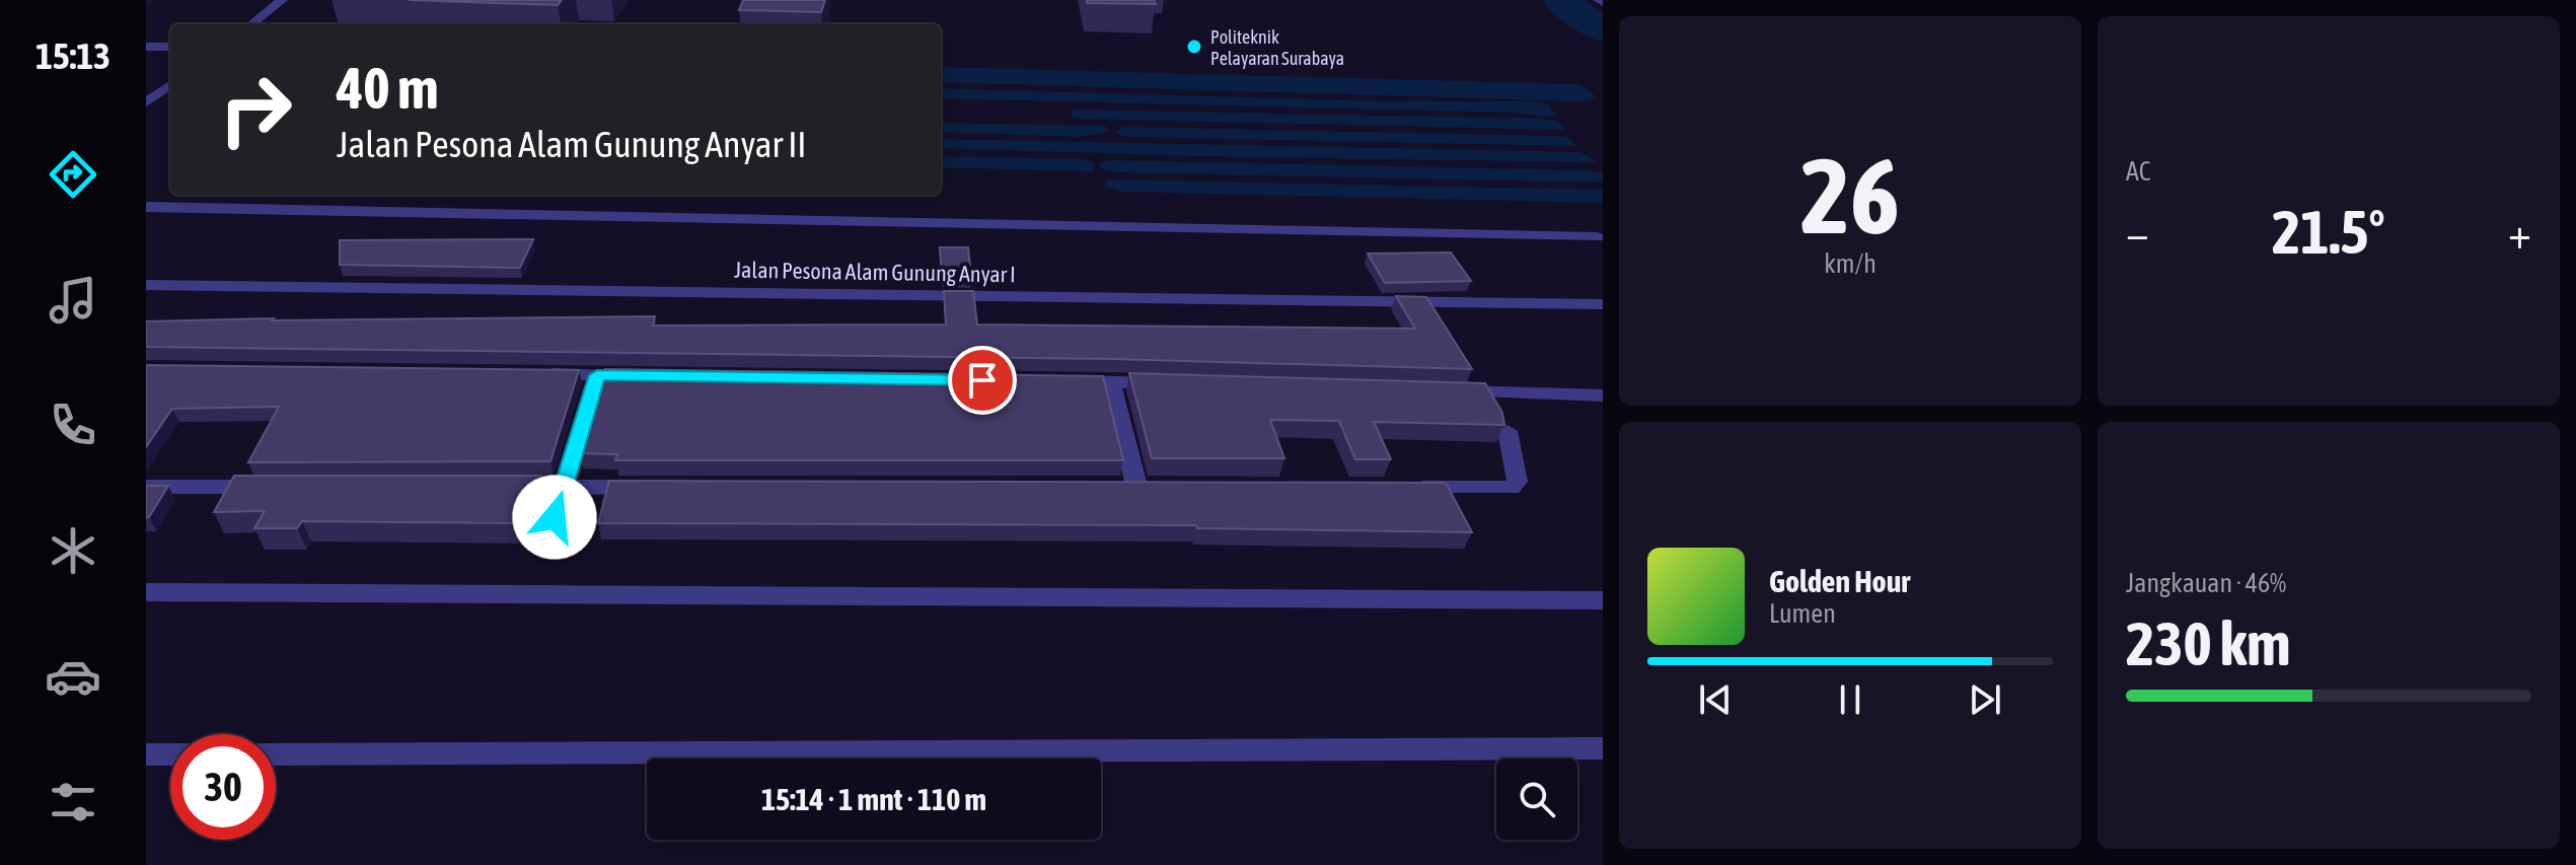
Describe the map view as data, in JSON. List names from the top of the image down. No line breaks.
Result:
{"streets":{"street":["Jalan Pesona Alam Gunung Anyar I"]},"places":["Politeknik Pelayaran Surabaya"],"page":{"tabs":"15:13","tile":[["26","km/h"],"AC",["Jangkauan · 46%","230 km"]],"turn":["40 m","Jalan Pesona Alam Gunung Anyar II"],"heat":["−","21.5°","+"],"song":["Golden Hour","Lumen"],"limit":"30","trip":"15:14 · 1 mnt · 110 m"}}
